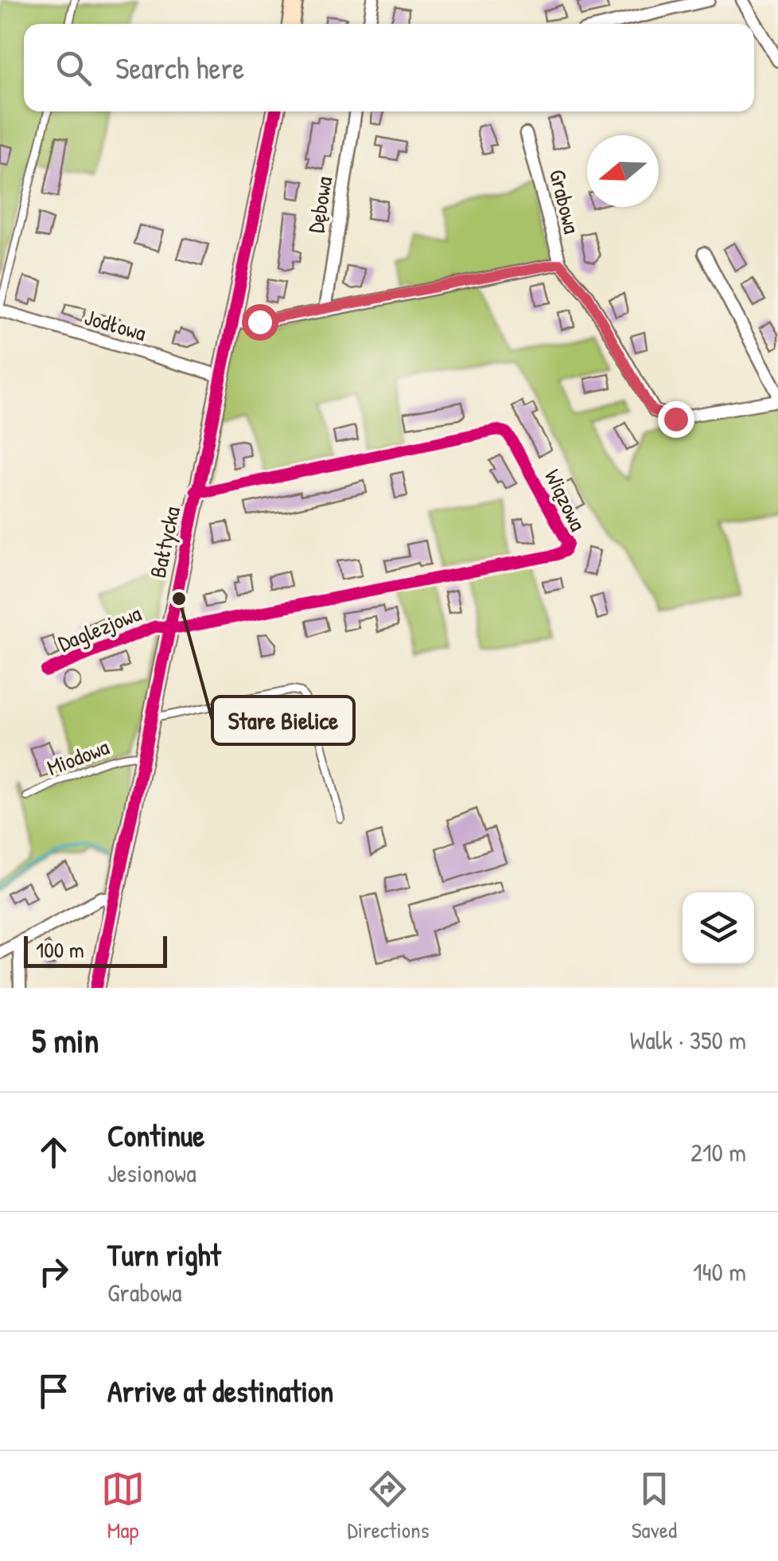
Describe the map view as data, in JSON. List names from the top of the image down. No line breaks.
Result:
{"streets":{"street":["Grabowa","Dębowa","Jodłowa","Wiązowa","Bałtycka","Daglezjowa"],"lane":["Miodowa"]},"crossings":[["Jodłowa","Bałtycka"],["Wiązowa","Bałtycka"],["Wiązowa","Daglezjowa"],["Bałtycka","Daglezjowa"],["Bałtycka","Miodowa"]],"places":["Stare Bielice"],"scale_bar":"100 m","north":"left","page":{"search":"Search here","scale":"100 m","heading":["5 min","Walk · 350 m"],"list":[["Continue","Jesionowa","210 m"],["Turn right","Grabowa","140 m"],"Arrive at destination"],"nav":["Map","Directions","Saved"]}}
